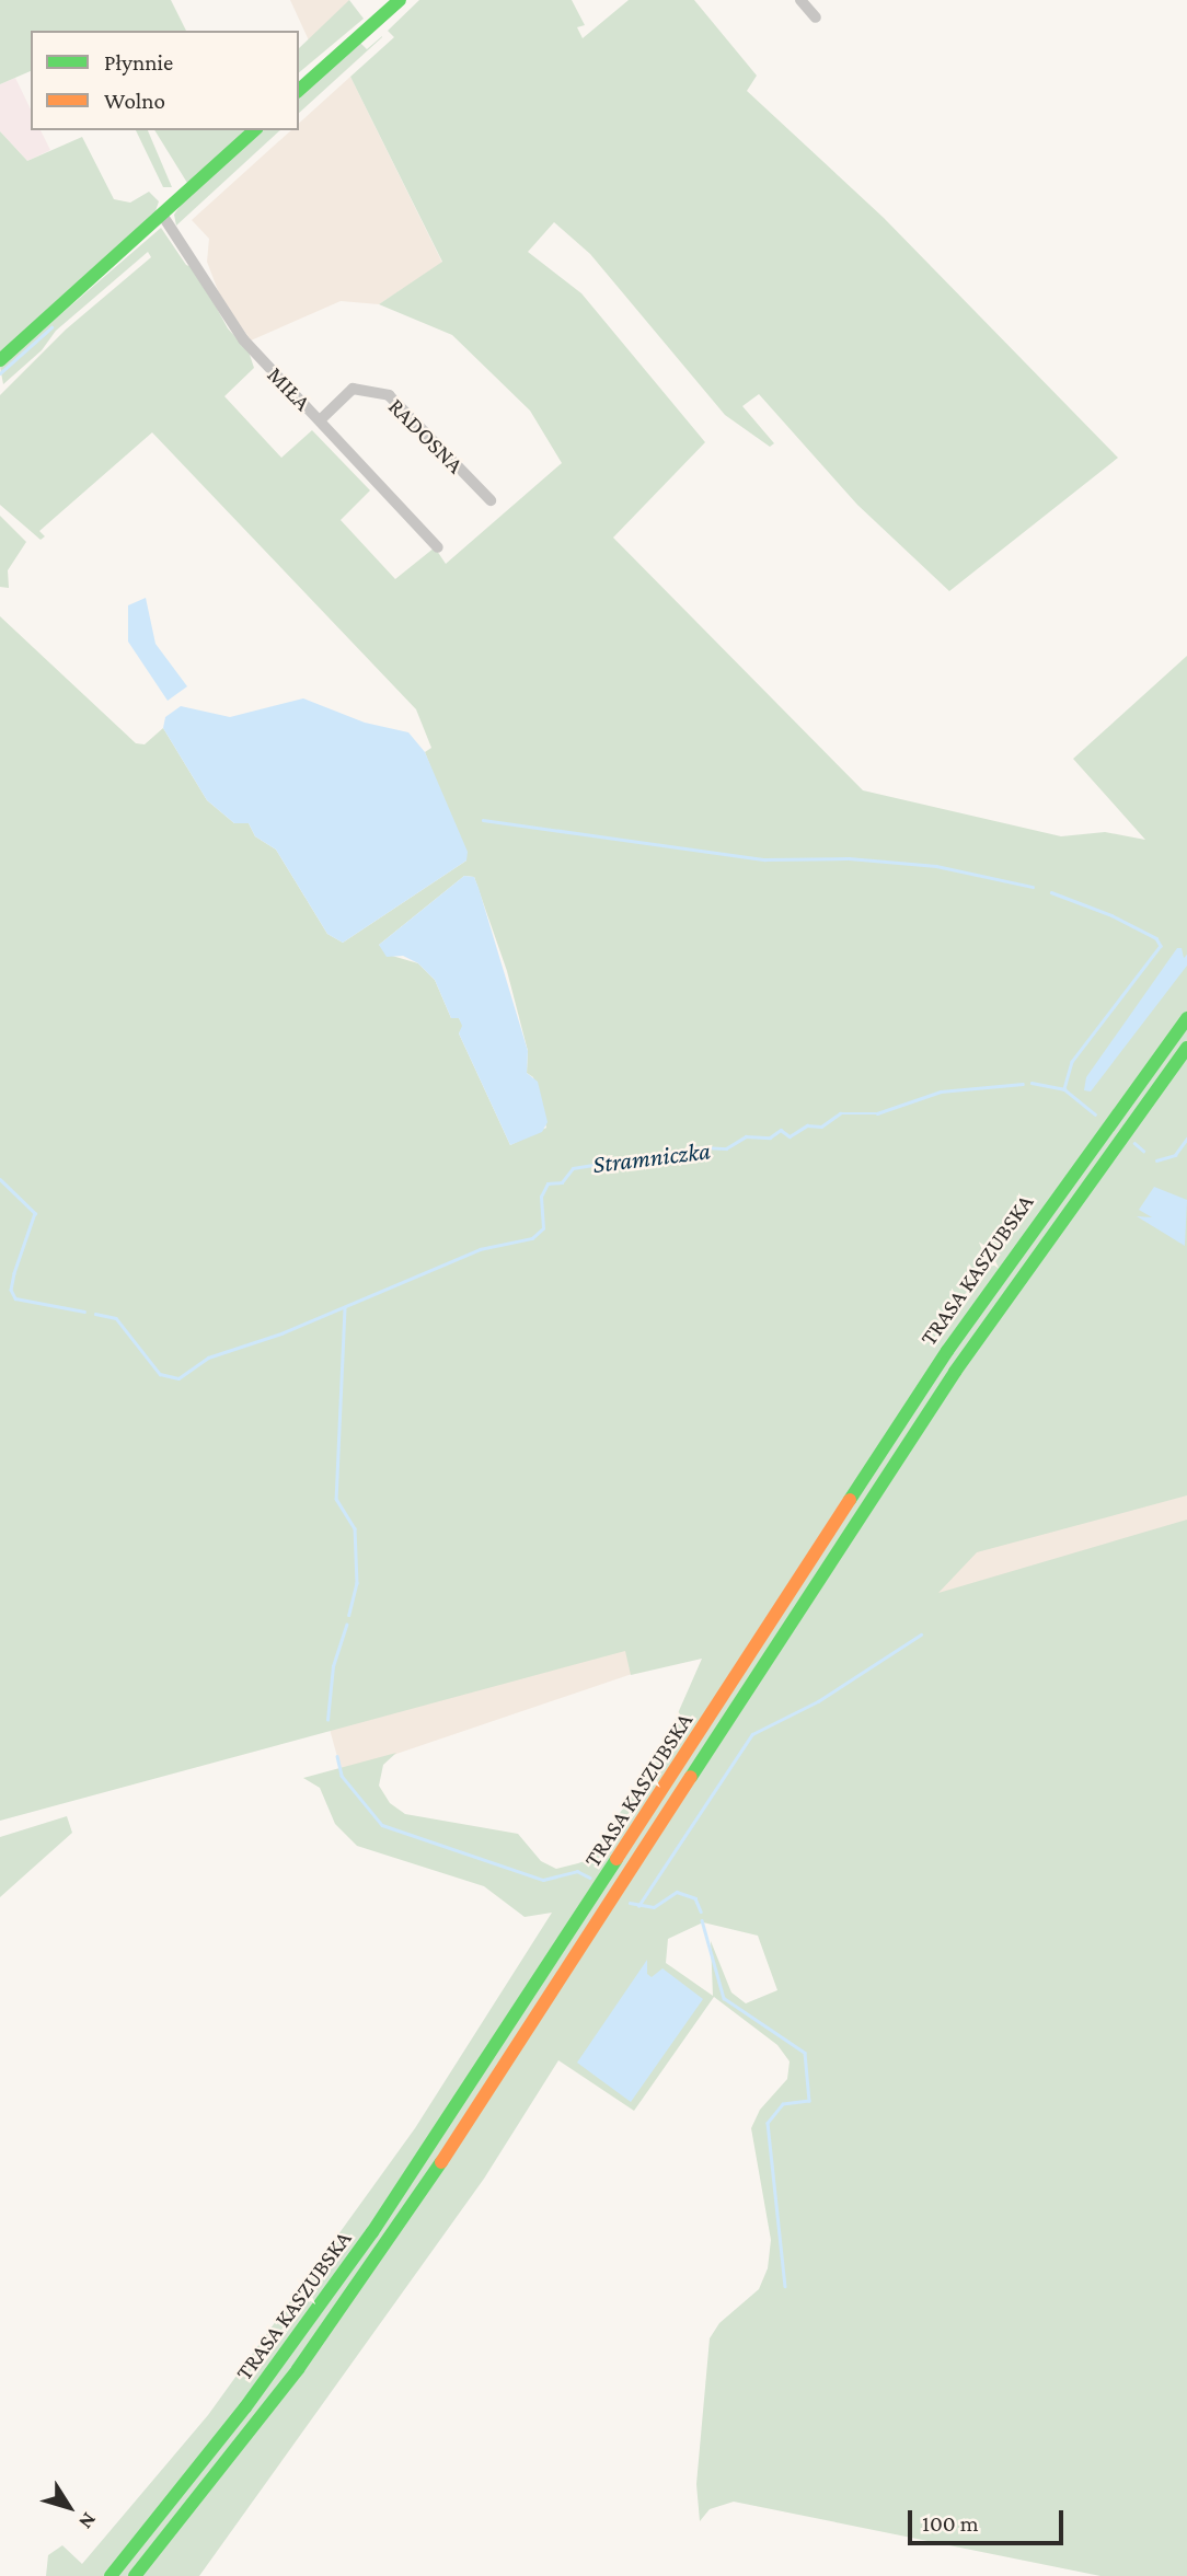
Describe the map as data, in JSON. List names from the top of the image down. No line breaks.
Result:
{"streets":{"main road":["TRASA KASZUBSKA"],"street":["MIŁA","RADOSNA"]},"crossings":[["MIŁA","RADOSNA"]],"water":["Stramniczka"],"legend":["Płynnie","Wolno"],"scale_bar":"100 m","north":"bottom right"}
